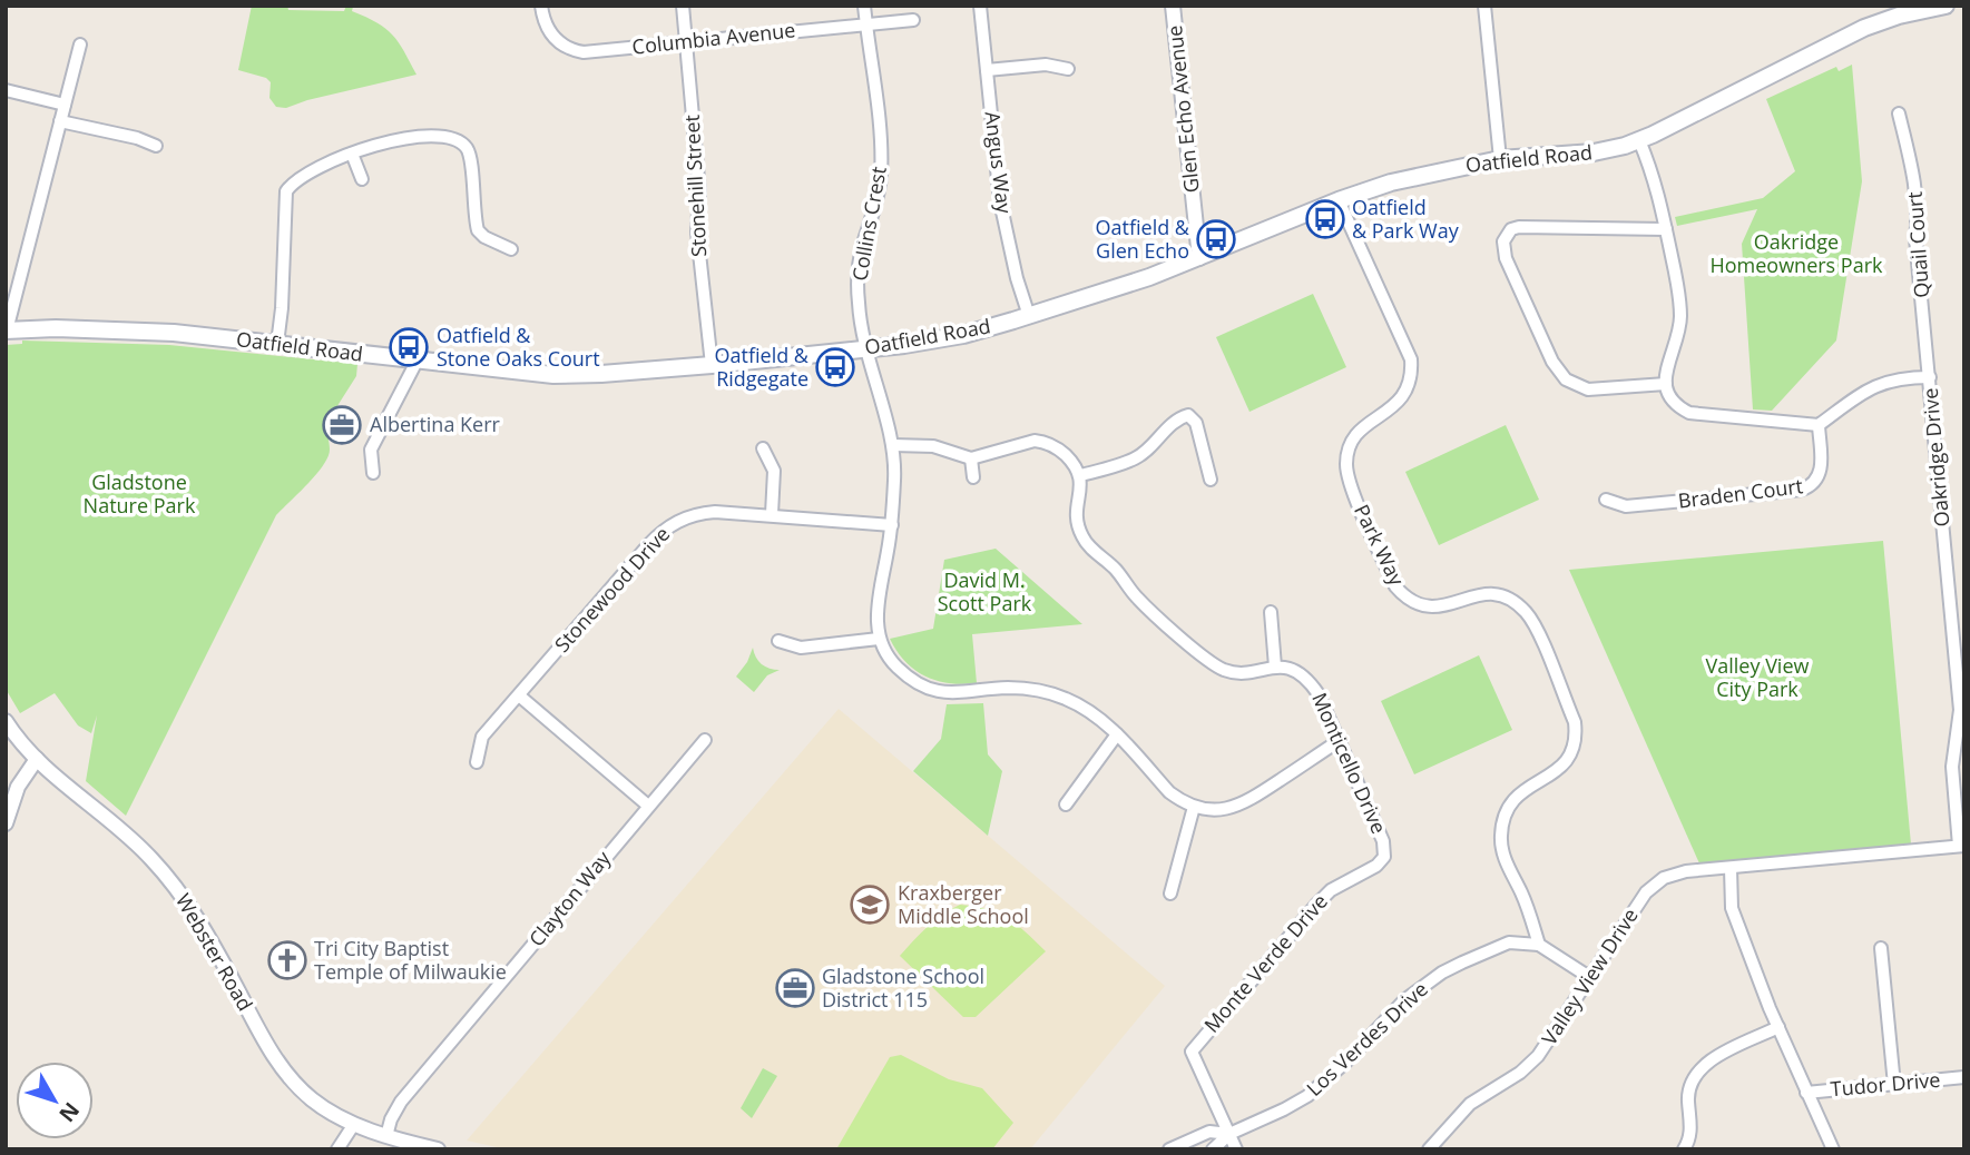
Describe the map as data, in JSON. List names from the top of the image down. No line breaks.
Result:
{"streets":{"main road":["Oatfield Road"],"street":["Columbia Avenue","Glen Echo Avenue","Angus Way","Stonehill Street","Collins Crest","Quail Court","Oakridge Drive","Braden Court","Park Way","Stonewood Drive","Monticello Drive","Clayton Way","Webster Road","Monte Verde Drive","Valley View Drive","Los Verdes Drive","Tudor Drive"]},"crossings":[["Columbia Avenue","Stonehill Street"],["Columbia Avenue","Collins Crest"],["Glen Echo Avenue","Oatfield Road"],["Oatfield Road","Angus Way"],["Oatfield Road","Stonehill Street"],["Oatfield Road","Collins Crest"],["Oatfield Road","Park Way"],["Collins Crest","Stonewood Drive"],["Quail Court","Oakridge Drive"],["Oakridge Drive","Braden Court"],["Oakridge Drive","Valley View Drive"],["Park Way","Los Verdes Drive"],["Monticello Drive","Monte Verde Drive"],["Clayton Way","Webster Road"],["Monte Verde Drive","Los Verdes Drive"]],"parks":["Oakridge Homeowners Park","Gladstone Nature Park","David M. Scott Park","Valley View City Park"],"places":{"bus stop":["Oatfield & Park Way","Oatfield & Glen Echo","Oatfield & Stone Oaks Court","Oatfield & Ridgegate"],"office":["Albertina Kerr","Gladstone School District 115"],"school or university":["Kraxberger Middle School"],"church":["Tri City Baptist Temple of Milwaukie"]},"north":"bottom right"}
